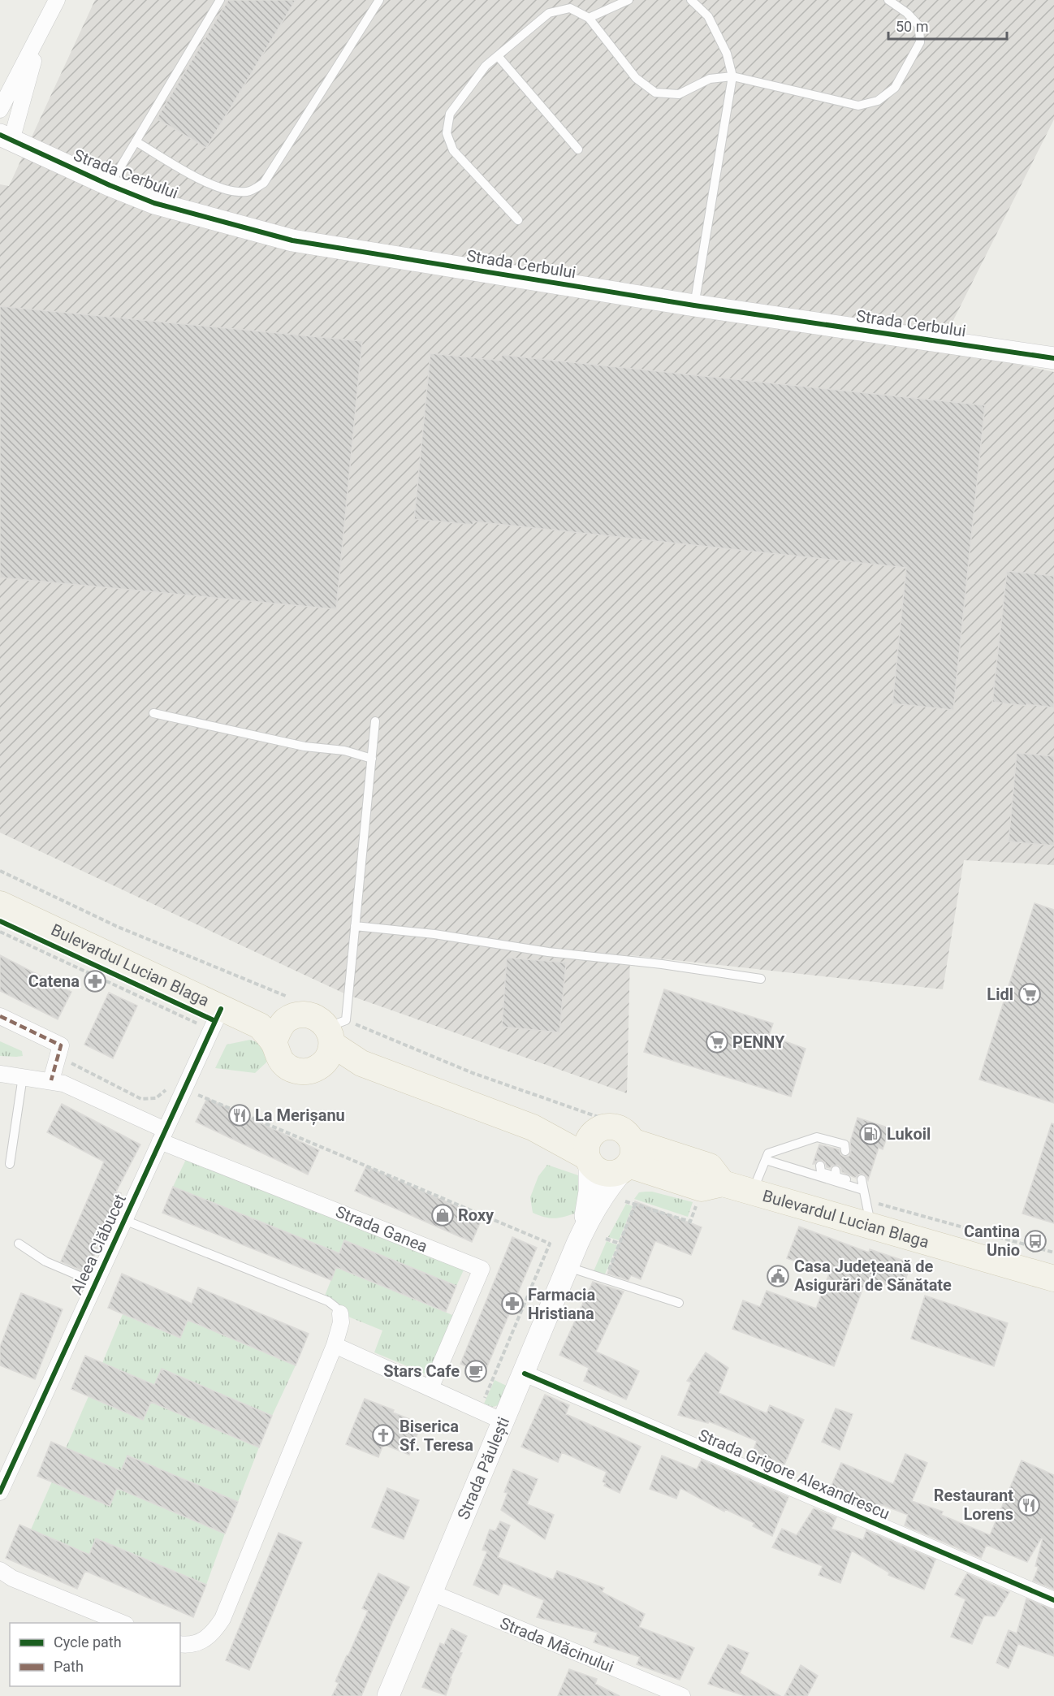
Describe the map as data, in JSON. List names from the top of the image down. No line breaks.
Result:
{"streets":{"main road":["Bulevardul Lucian Blaga"],"street":["Strada Cerbului","Strada Ganea","Aleea Clăbucet","Strada Păulești","Strada Grigore Alexandrescu","Strada Măcinului"]},"crossings":[["Bulevardul Lucian Blaga","Aleea Clăbucet"],["Bulevardul Lucian Blaga","Strada Păulești"],["Strada Ganea","Aleea Clăbucet"],["Strada Păulești","Strada Grigore Alexandrescu"],["Strada Păulești","Strada Măcinului"]],"places":{"pharmacy":["Catena","Farmacia Hristiana"],"supermarket":["Lidl","PENNY"],"restaurant":["La Merișanu","Restaurant Lorens"],"fuel station":["Lukoil"],"shop":["Roxy"],"bus stop":["Cantina Unio"],"public building":["Casa Județeană de Asigurări de Sănătate"],"cafe":["Stars Cafe"],"church":["Biserica Sf. Teresa"]},"legend":["Cycle path","Path"],"scale_bar":"50 m"}
